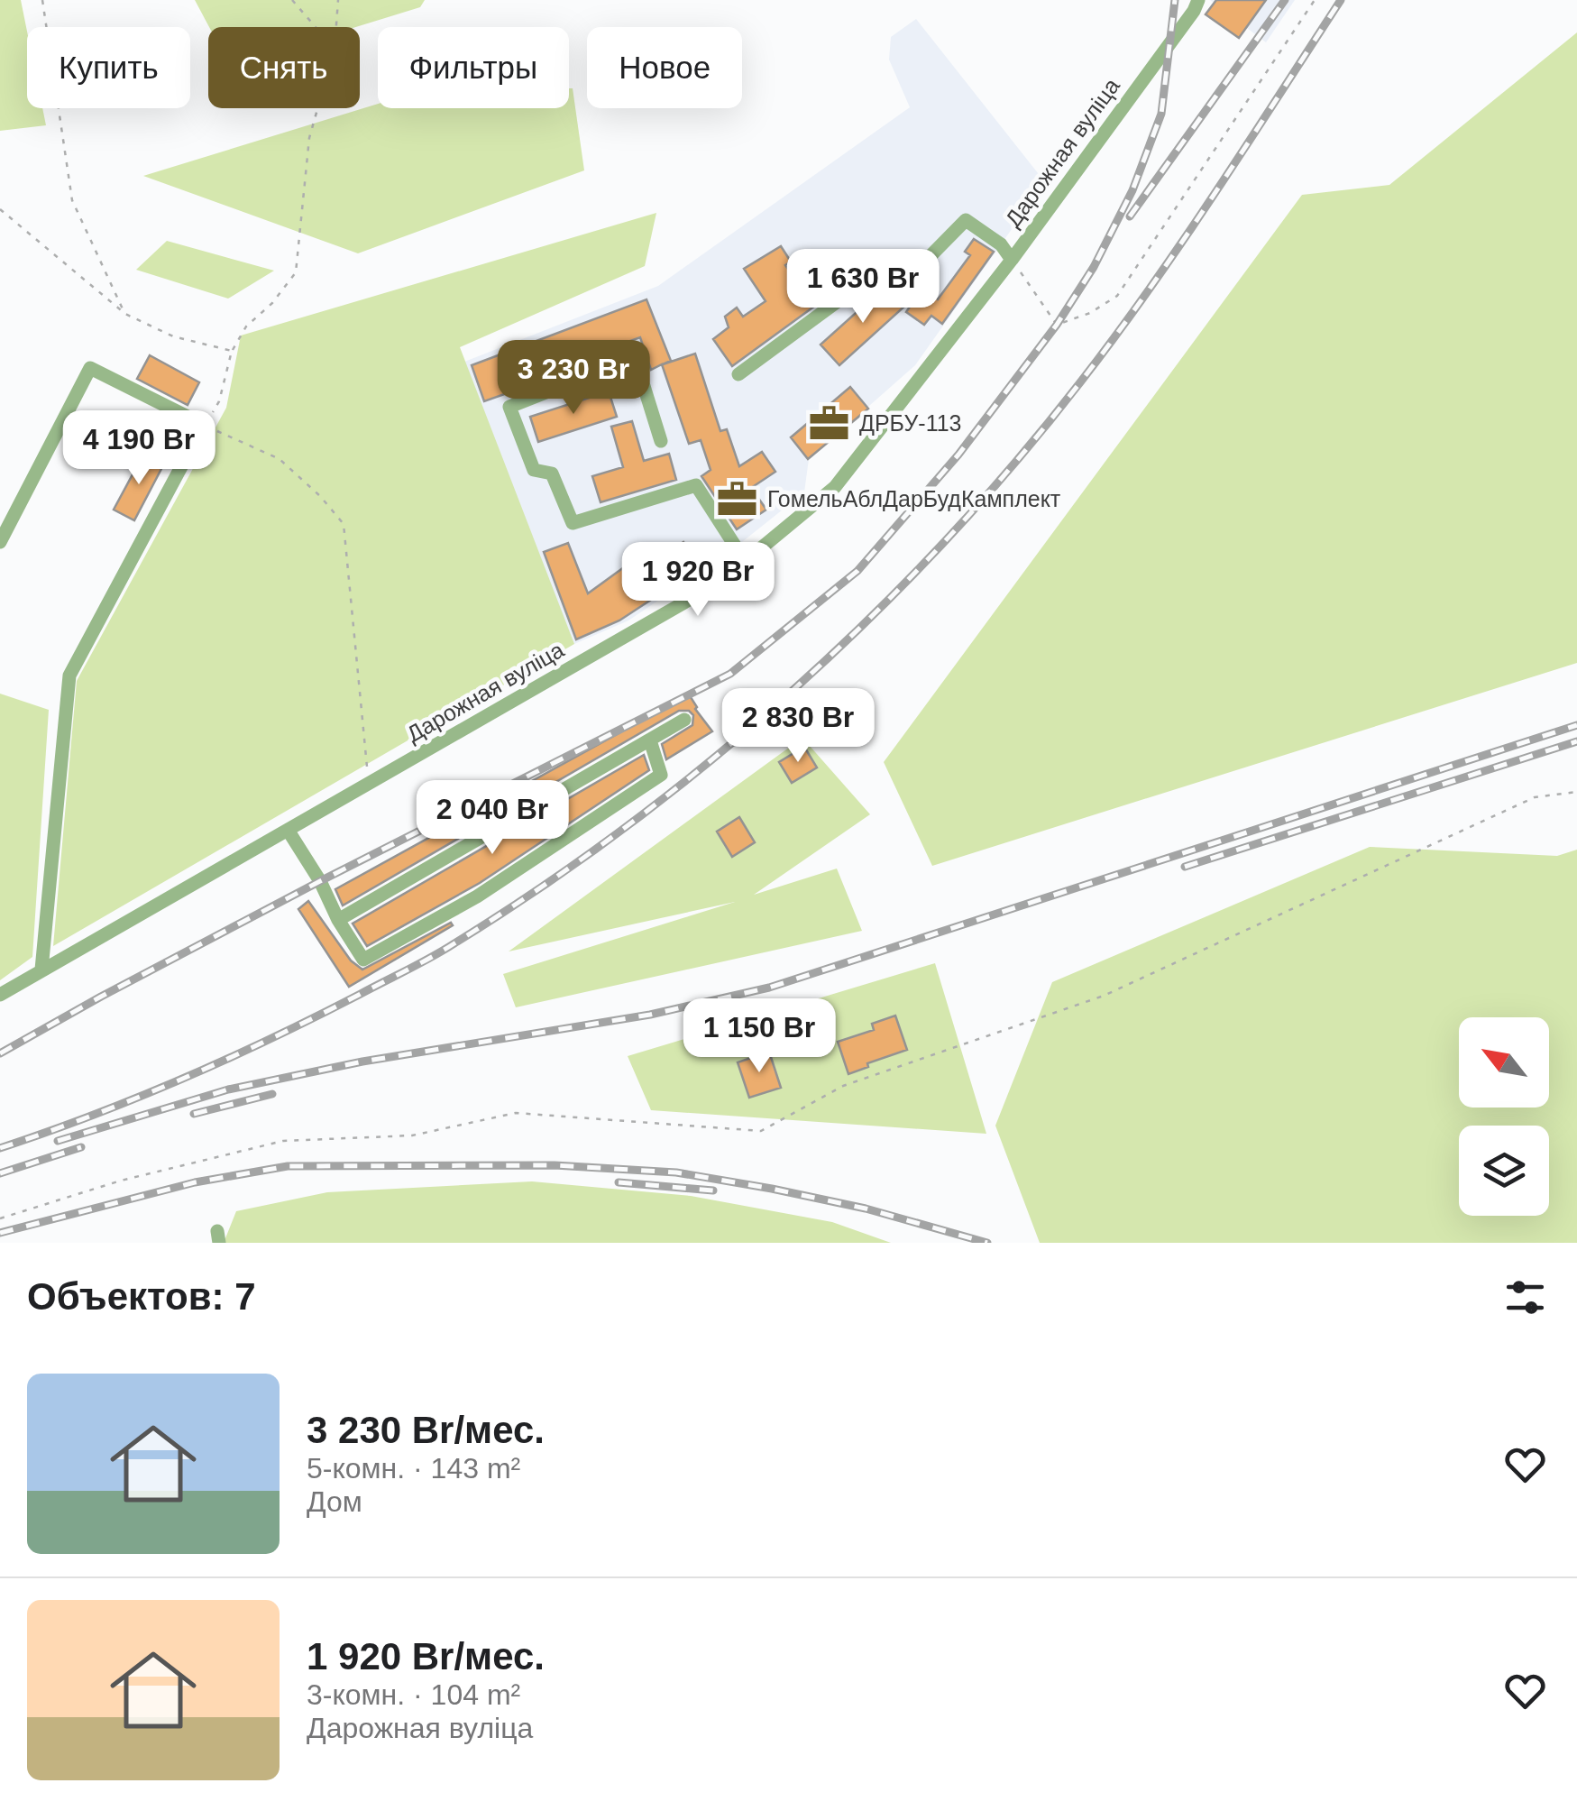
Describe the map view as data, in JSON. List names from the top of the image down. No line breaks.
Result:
{"streets":{"street":["Дарожная вуліца"]},"places":{"office":["ДРБУ-113","ГомельАблДарБудКамплект"]},"north":"top left","page":{"chip":["Купить","Снять","Фильтры","Новое"],"price":["1 630 Br","3 230 Br","4 190 Br","1 920 Br","2 830 Br","2 040 Br","1 150 Br"],"heading":"Объектов: 7","list":[{"name":"3 230 Br/мес.","note":"5-комн. · 143 m² · Дом"},{"name":"1 920 Br/мес.","note":"3-комн. · 104 m² · Дарожная вуліца"}]}}
